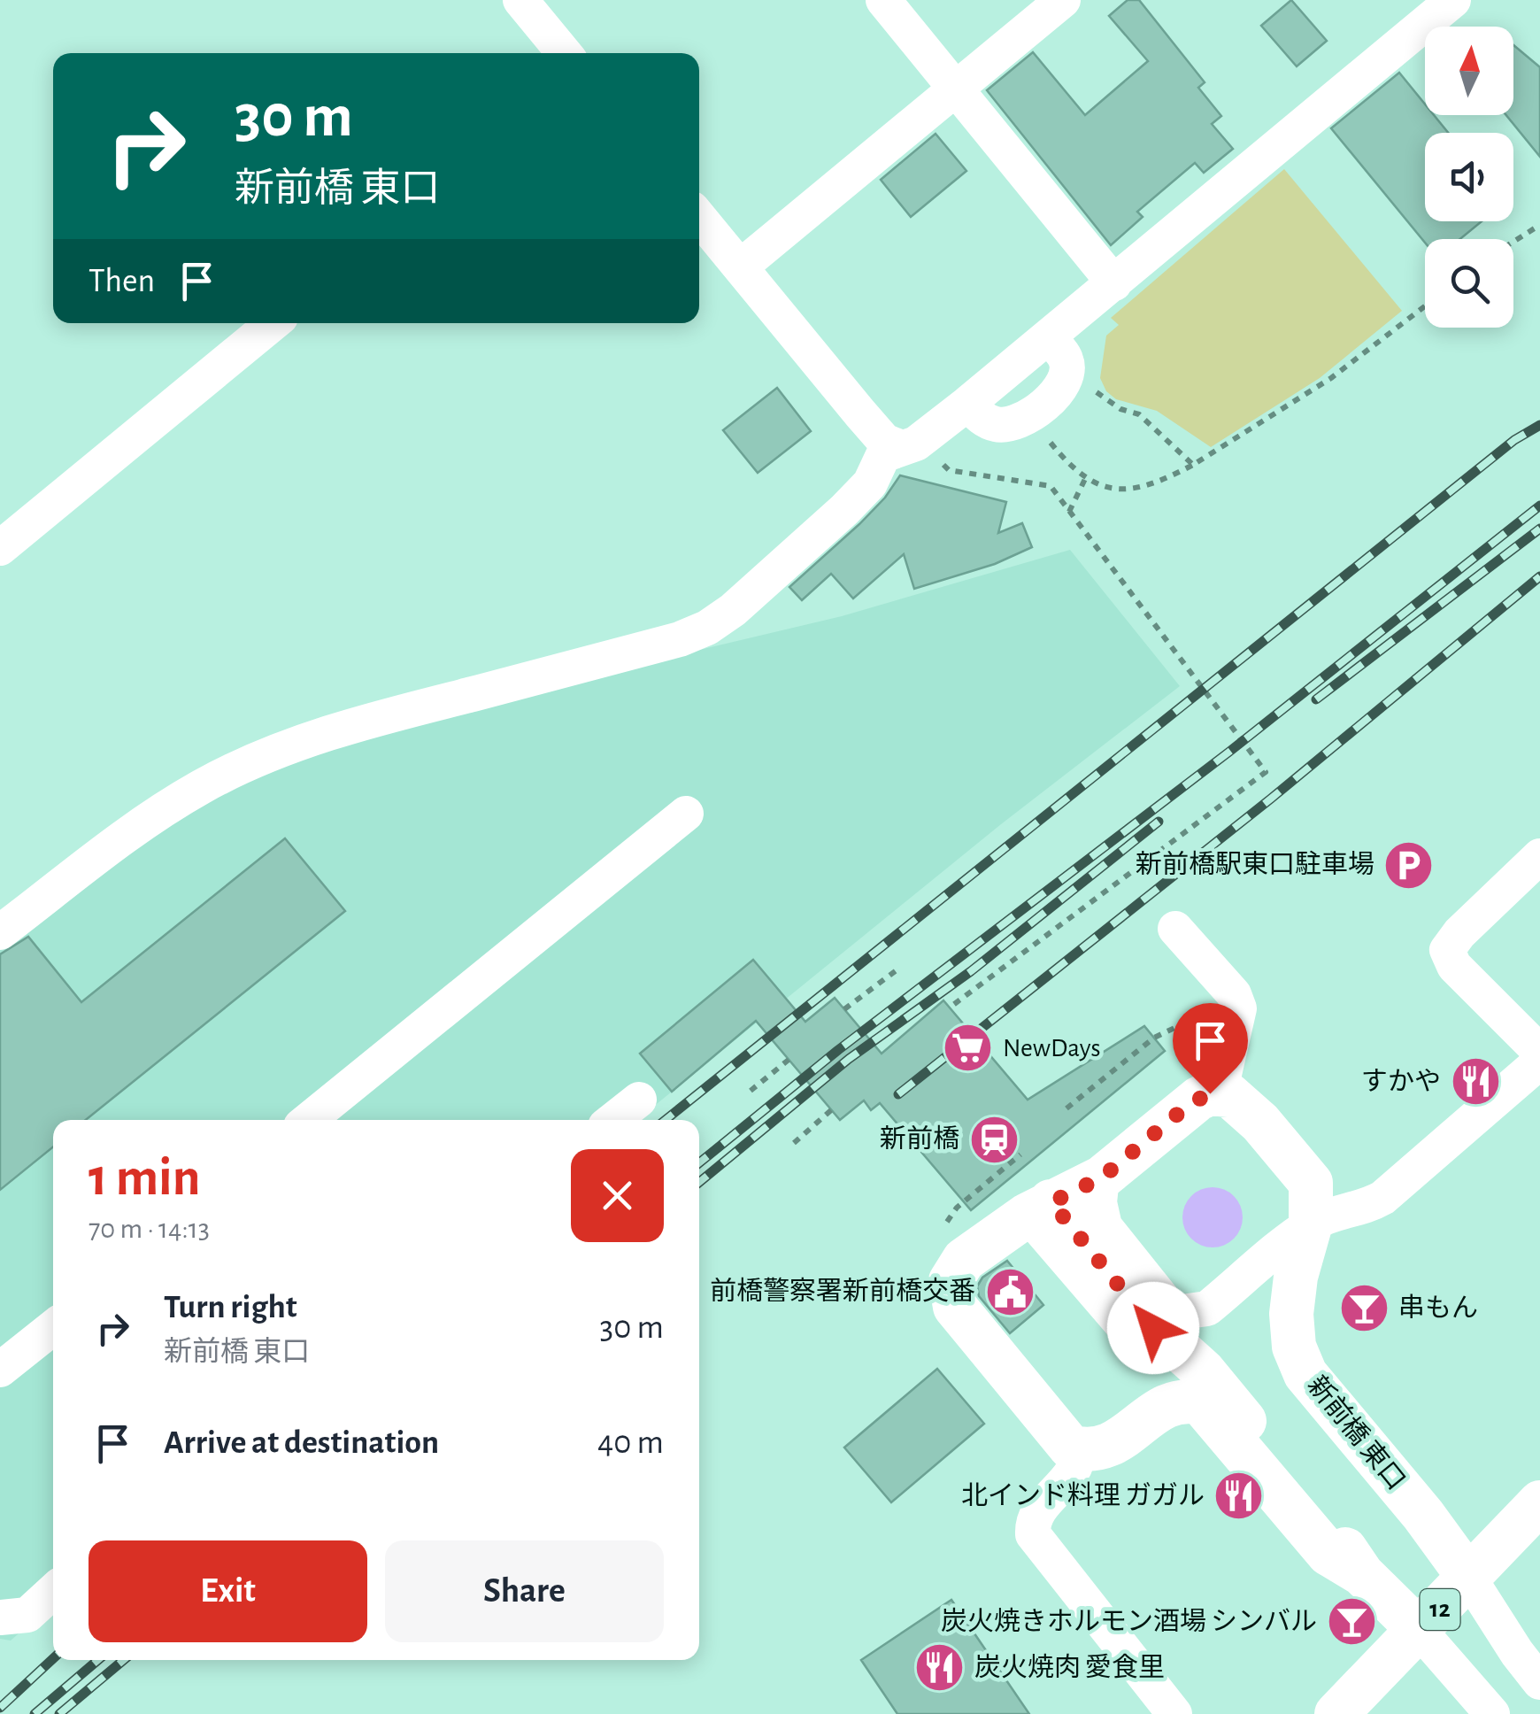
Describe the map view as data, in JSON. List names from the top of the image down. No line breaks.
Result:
{"streets":{"main road":["新前橋 東口","12"]},"crossings":[["新前橋 東口","12"]],"places":{"parking":["新前橋駅東口駐車場"],"supermarket":["NewDays"],"restaurant":["すかや","北インド料理 ガガル","炭火焼肉 愛食里"],"station":["新前橋"],"public building":["前橋警察署新前橋交番"],"bar":["串もん","炭火焼きホルモン酒場 シンバル"]},"north":"top","page":{"turn":["30 m","新前橋 東口"],"then":"Then","heading":["1 min","70 m · 14:13"],"list":[{"name":"Turn right","note":"新前橋 東口","value":"30 m"},{"name":"Arrive at destination","value":"40 m"}],"buttons":["Exit","Share"]}}
